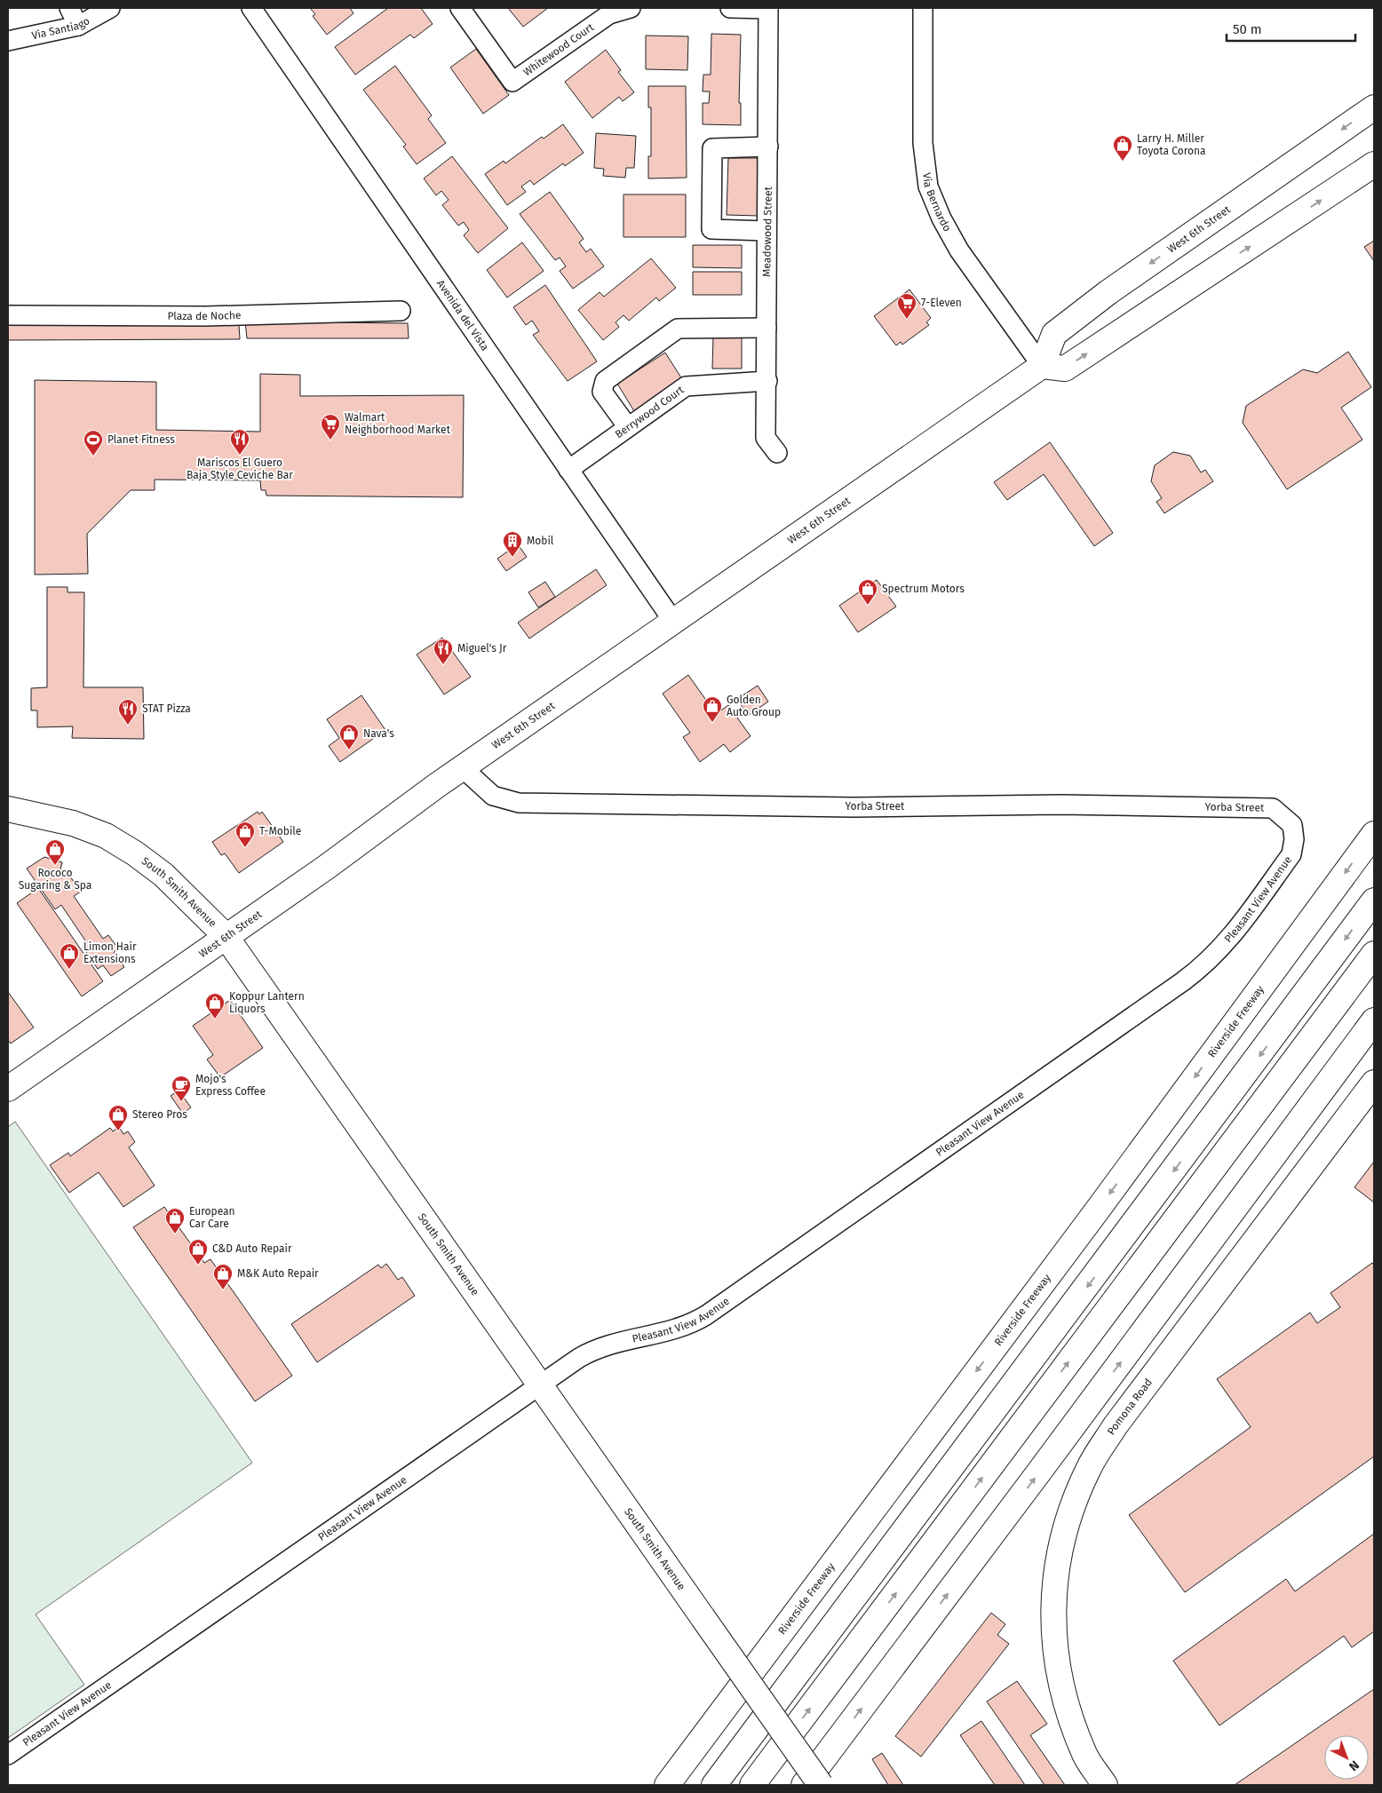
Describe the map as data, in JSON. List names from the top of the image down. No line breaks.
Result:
{"streets":{"main road":["West 6th Street","South Smith Avenue","Riverside Freeway","Pomona Road"],"street":["Via Santiago","Whitewood Court","Via Bernardo","Meadowood Street","Plaza de Noche","Avenida del Vista","Berrywood Court","Yorba Street","Pleasant View Avenue"]},"crossings":[["Via Bernardo","West 6th Street"],["West 6th Street","Avenida del Vista"],["West 6th Street","Yorba Street"],["West 6th Street","South Smith Avenue"],["Meadowood Street","Berrywood Court"],["Avenida del Vista","Berrywood Court"],["Yorba Street","Pleasant View Avenue"],["South Smith Avenue","Pleasant View Avenue"]],"places":{"shop":["Larry H. Miller Toyota Corona","Spectrum Motors","Golden Auto Group","Nava's","T-Mobile","Rococo Sugaring & Spa","Limon Hair Extensions","Koppur Lantern Liquors","Stereo Pros","European Car Care","C&D Auto Repair","M&K Auto Repair"],"supermarket":["7-Eleven","Walmart Neighborhood Market"],"restaurant":["Mariscos El Guero Baja Style Ceviche Bar","Miguel's Jr","STAT Pizza"],"sports":["Planet Fitness"],"building":["Mobil"],"cafe":["Mojo's Express Coffee"]},"scale_bar":"50 m","north":"bottom right"}
